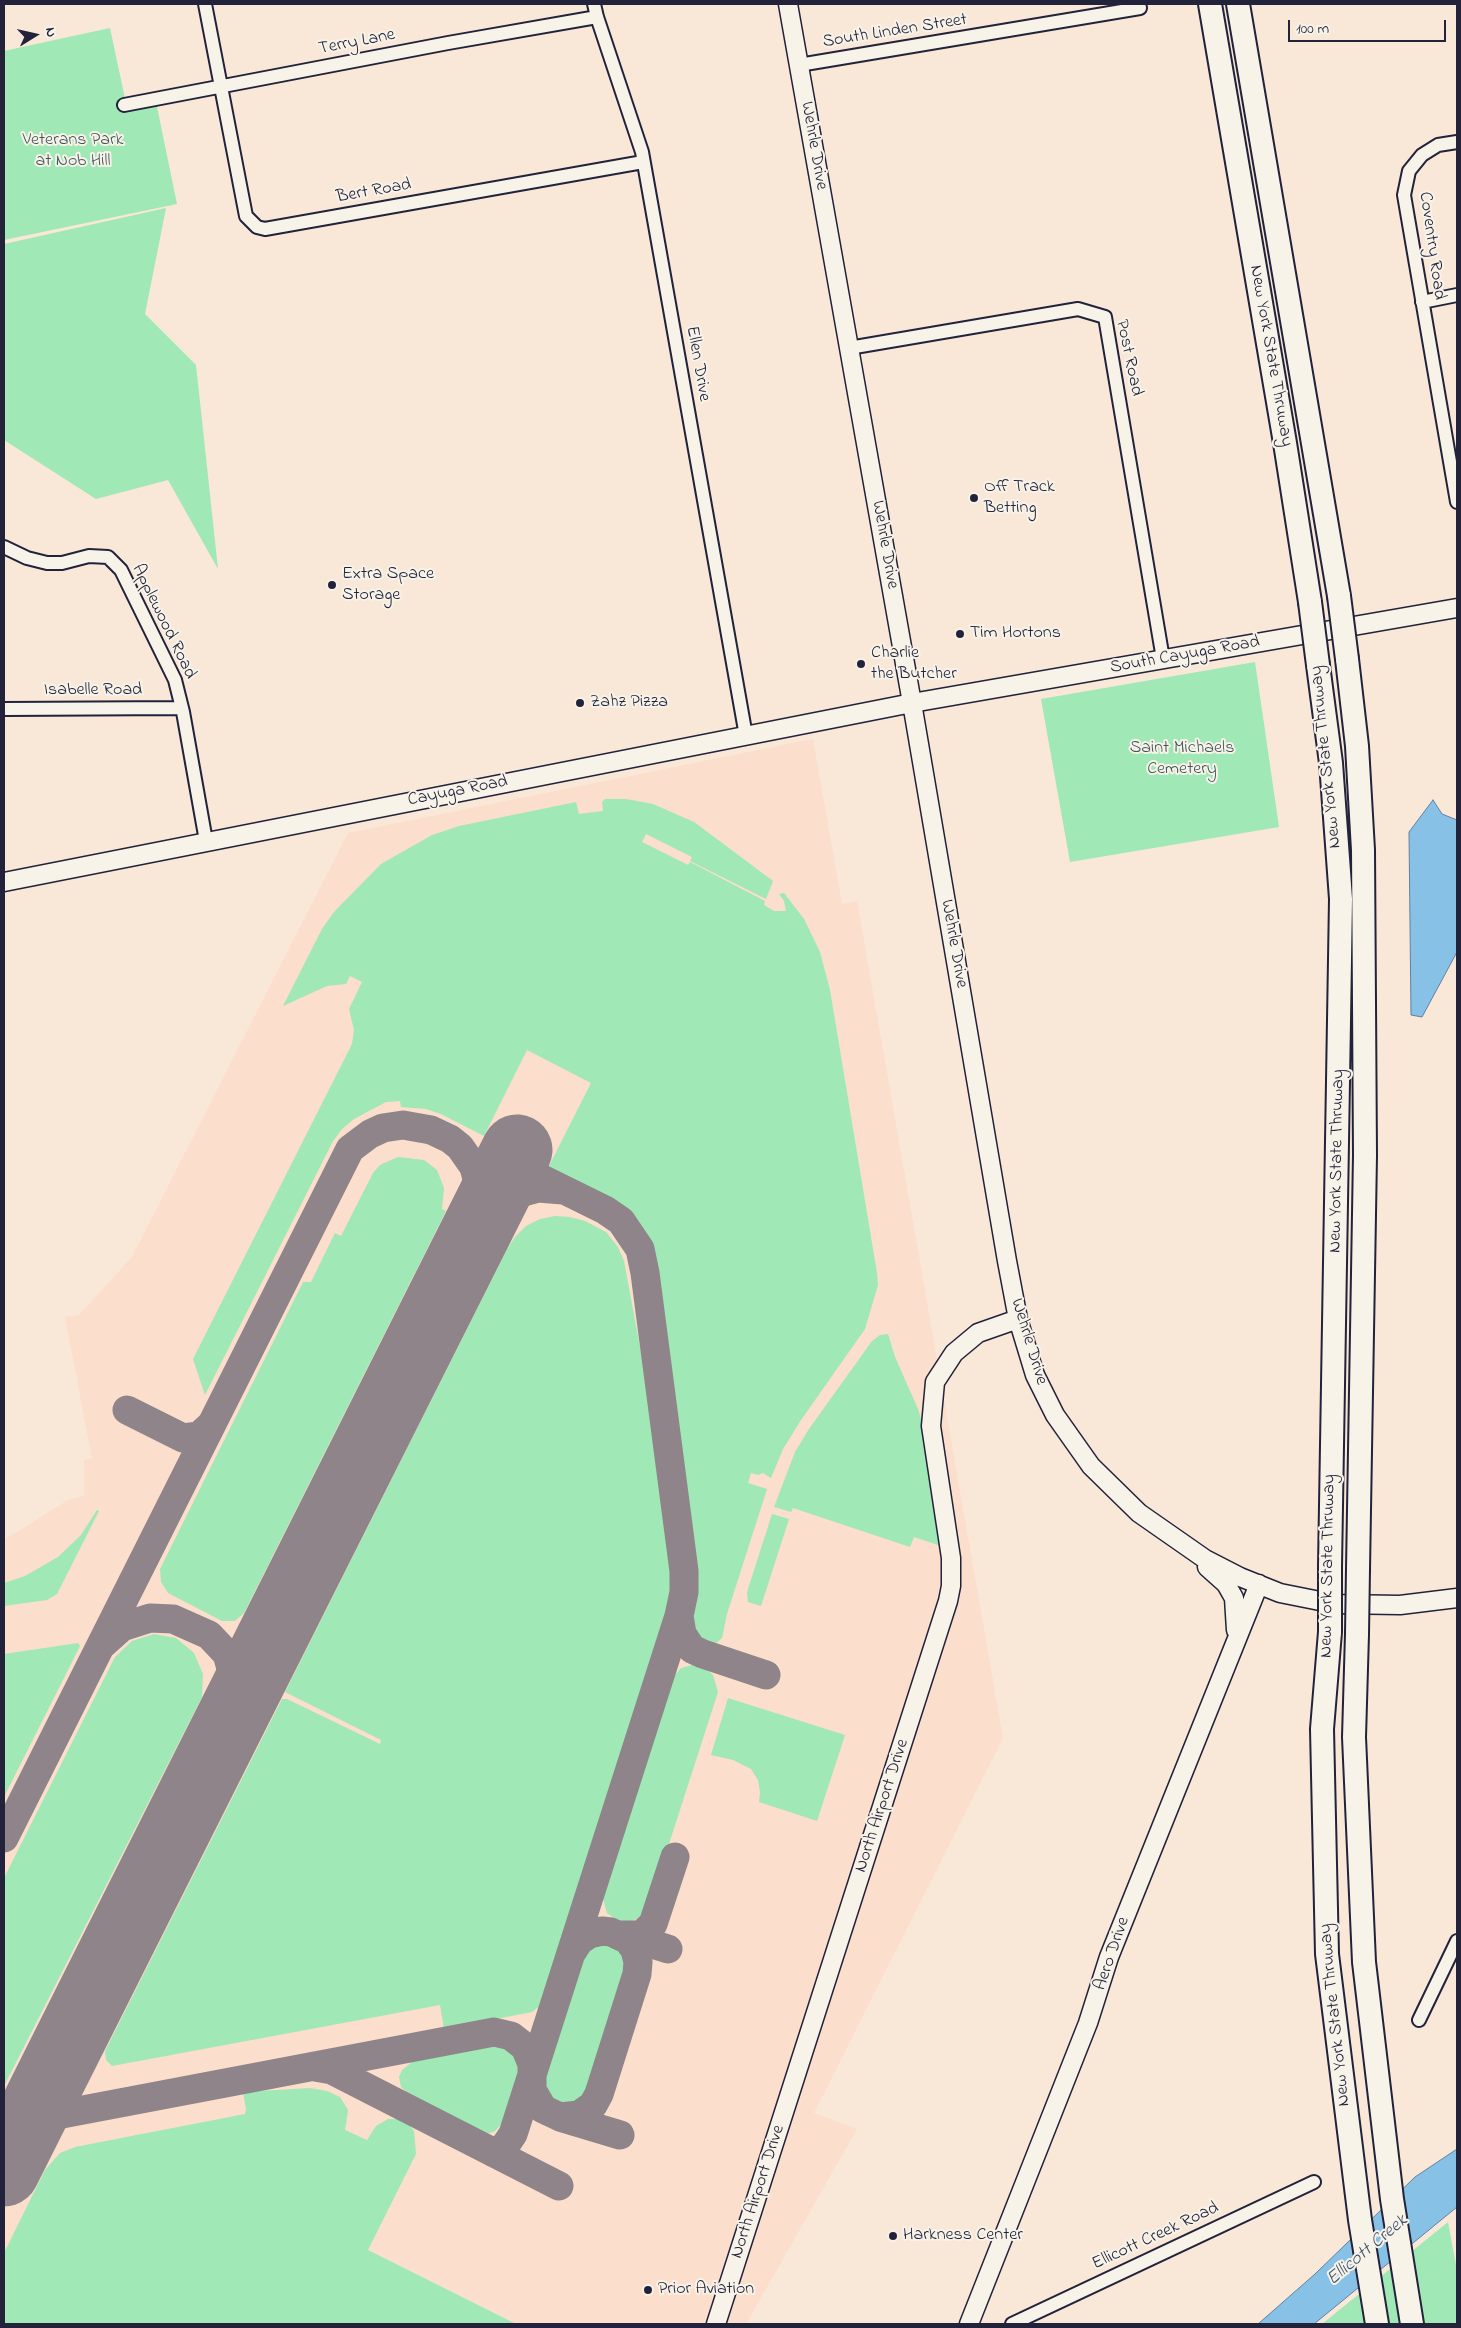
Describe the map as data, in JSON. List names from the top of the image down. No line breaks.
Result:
{"streets":{"highway":["New York State Thruway"],"street":["South Linden Street","Terry Lane","Wehrle Drive","Bert Road","Coventry Road","Post Road","Ellen Drive","Applewood Road","South Cayuga Road","Isabelle Road","Cayuga Road","North Airport Drive","Aero Drive","Ellicott Creek Road"]},"crossings":[["South Linden Street","Wehrle Drive"],["Terry Lane","Bert Road"],["Terry Lane","Ellen Drive"],["Wehrle Drive","Post Road"],["Wehrle Drive","South Cayuga Road"],["Wehrle Drive","Cayuga Road"],["Wehrle Drive","North Airport Drive"],["Wehrle Drive","Aero Drive"],["Bert Road","Ellen Drive"],["Post Road","South Cayuga Road"],["Ellen Drive","Cayuga Road"],["Applewood Road","Isabelle Road"],["Applewood Road","Cayuga Road"],["South Cayuga Road","Cayuga Road"]],"water":["Ellicott Creek"],"parks":["Veterans Park at Nob Hill","Saint Michaels Cemetery"],"places":["Off Track Betting","Extra Space Storage","Tim Hortons","Charlie the Butcher","Zahz Pizza","Harkness Center","Prior Aviation"],"scale_bar":"100 m","north":"right"}
